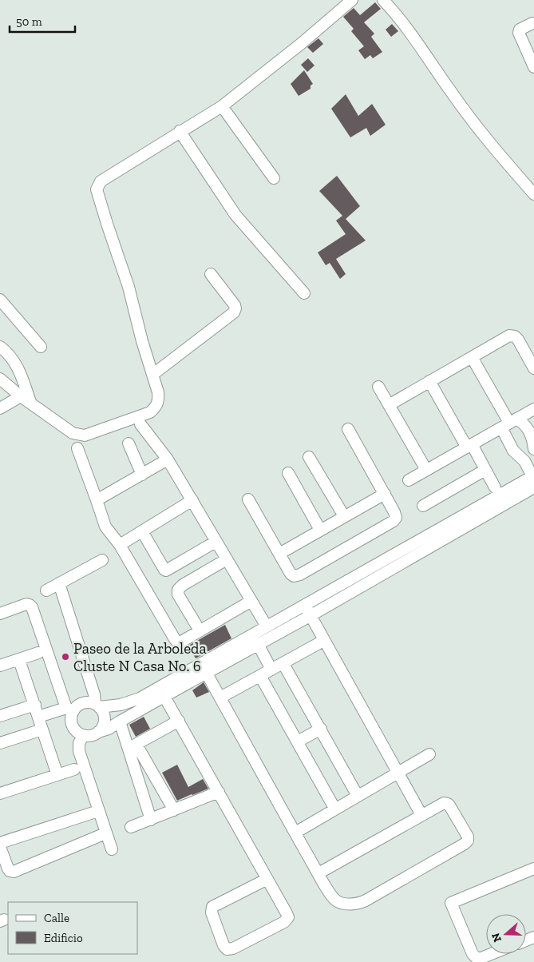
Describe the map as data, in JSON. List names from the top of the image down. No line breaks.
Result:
{"places":["Paseo de la Arboleda Cluste N Casa No. 6"],"legend":["Calle","Edificio"],"scale_bar":"50 m","north":"left"}
